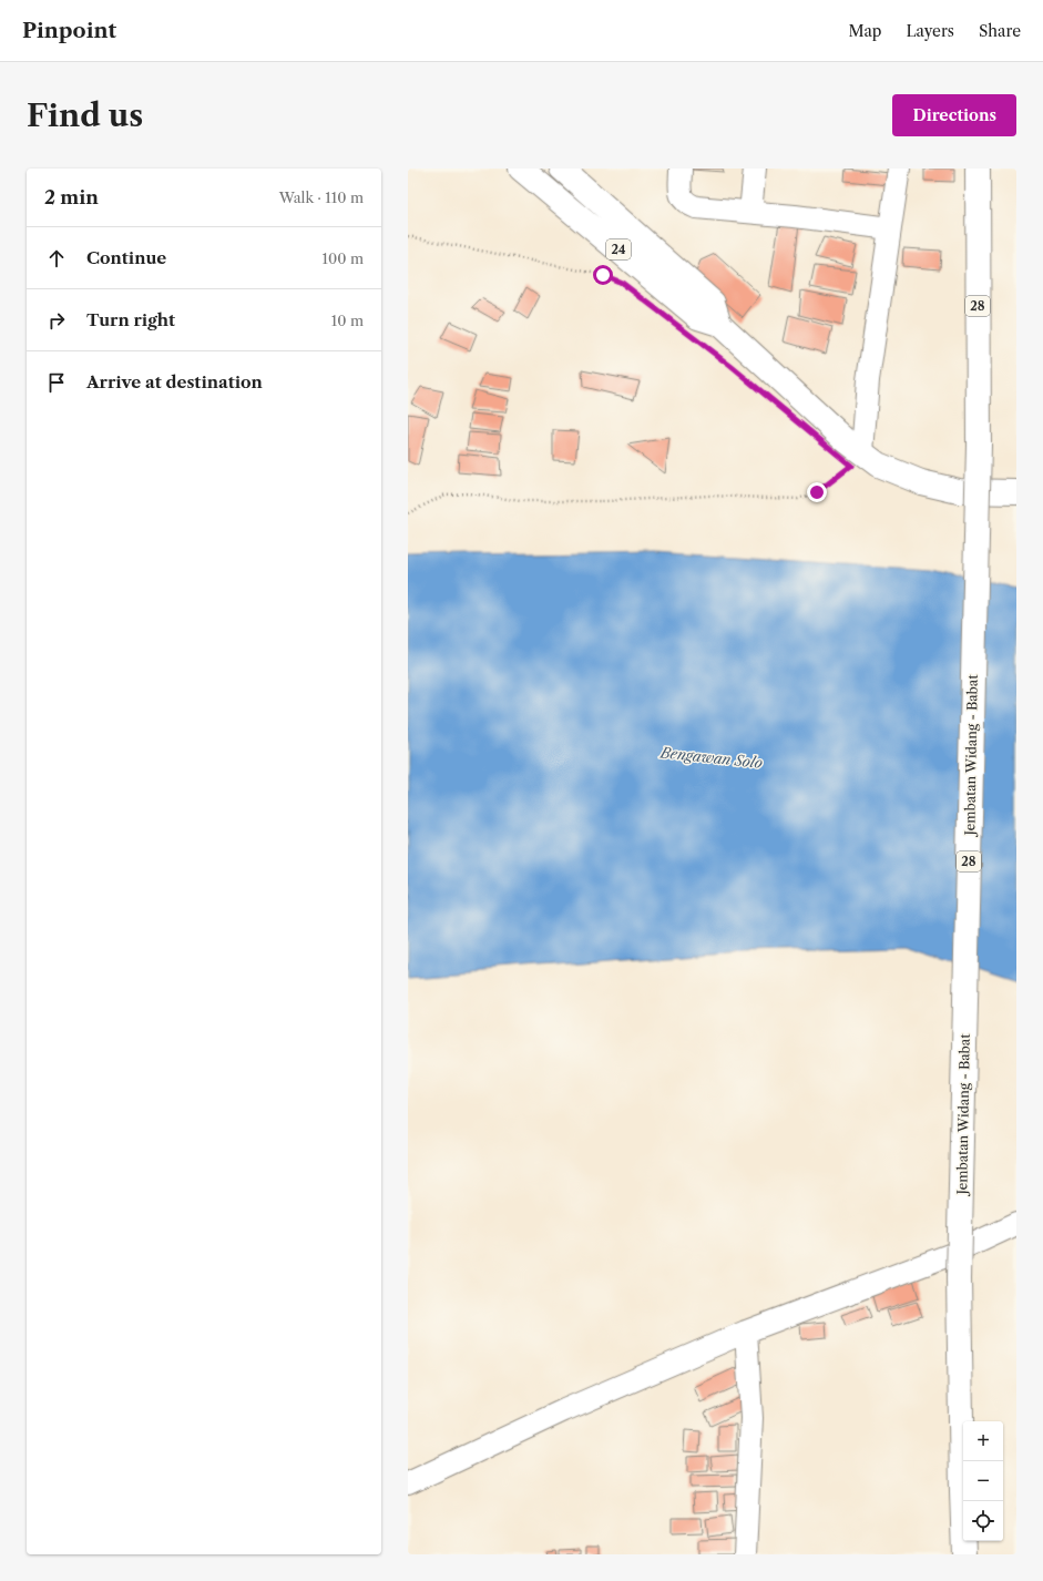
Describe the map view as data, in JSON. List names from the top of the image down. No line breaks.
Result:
{"streets":{"highway":["24","28","Jembatan Widang - Babat"]},"water":["Bengawan Solo"],"page":{"header":"Pinpoint","nav":["Map","Layers","Share"],"buttons":"Directions","title":"Find us","heading":["2 min","Walk · 110 m"],"list":[["Continue","100 m"],["Turn right","10 m"],"Arrive at destination"],"map_buttons":["+","−"]}}
